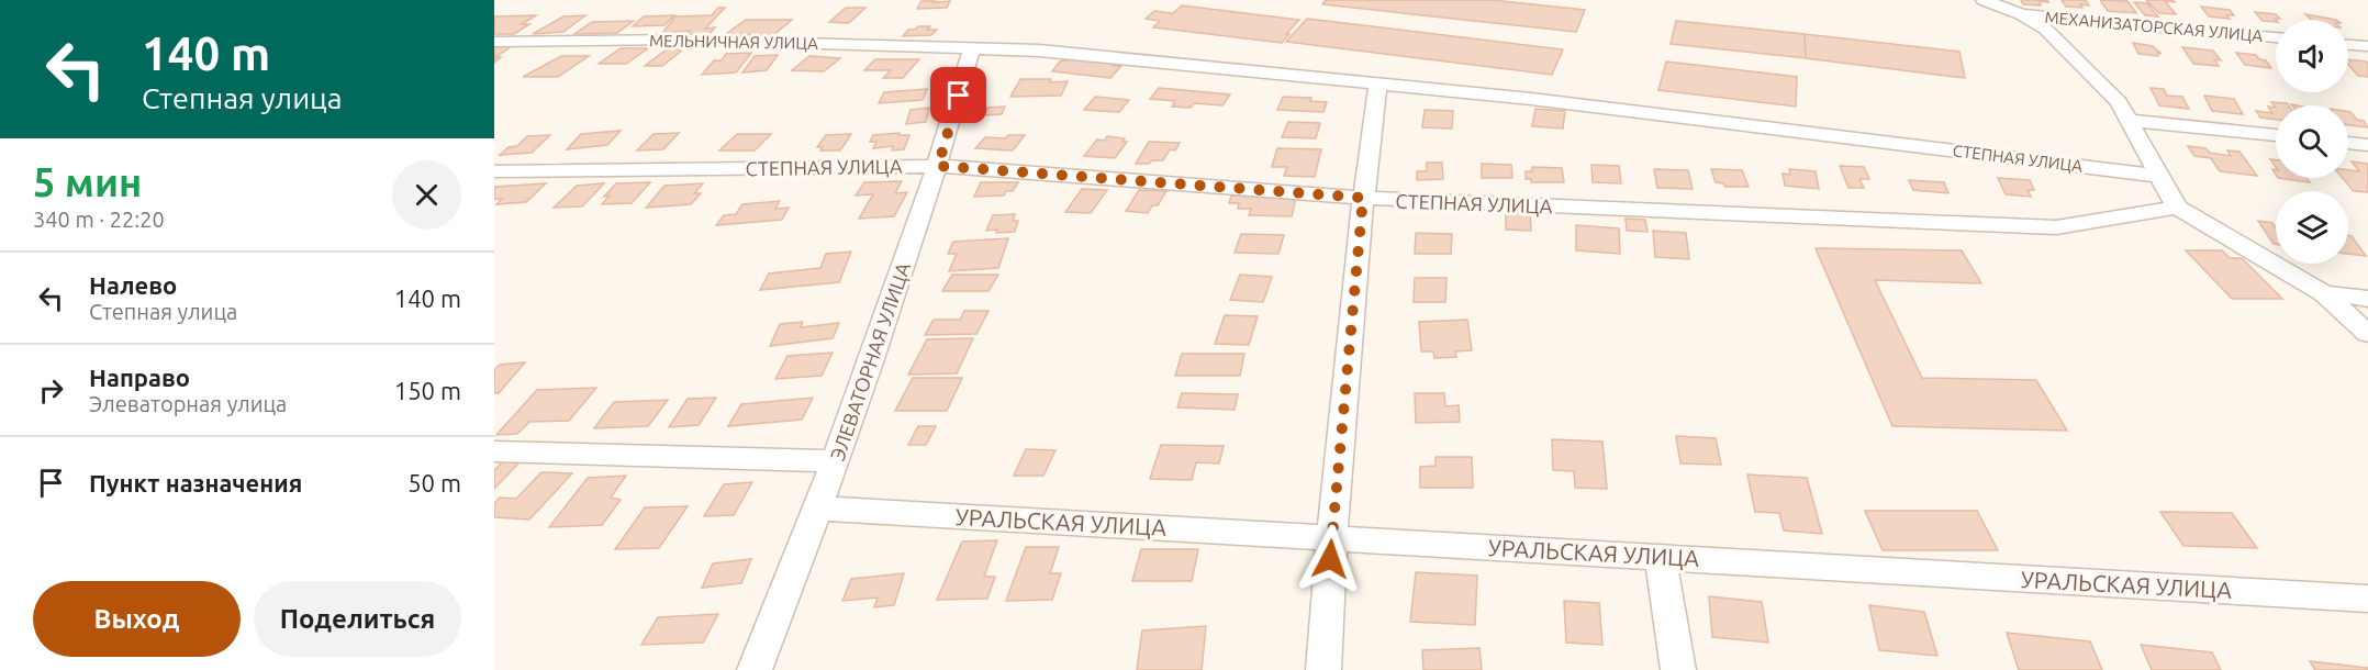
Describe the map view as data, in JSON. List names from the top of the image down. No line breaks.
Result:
{"streets":{"street":["МЕХАНИЗАТОРСКАЯ УЛИЦА","МЕЛЬНИЧНАЯ УЛИЦА","СТЕПНАЯ УЛИЦА","ЭЛЕВАТОРНАЯ УЛИЦА","УРАЛЬСКАЯ УЛИЦА"]},"crossings":[["МЕЛЬНИЧНАЯ УЛИЦА","СТЕПНАЯ УЛИЦА"],["МЕЛЬНИЧНАЯ УЛИЦА","ЭЛЕВАТОРНАЯ УЛИЦА"],["СТЕПНАЯ УЛИЦА","ЭЛЕВАТОРНАЯ УЛИЦА"],["ЭЛЕВАТОРНАЯ УЛИЦА","УРАЛЬСКАЯ УЛИЦА"]],"page":{"turn":["140 m","Степная улица"],"heading":["5 мин","340 m · 22:20"],"list":[{"name":"Налево","note":"Степная улица","value":"140 m"},{"name":"Направо","note":"Элеваторная улица","value":"150 m"},{"name":"Пункт назначения","value":"50 m"}],"buttons":["Выход","Поделиться"]}}
